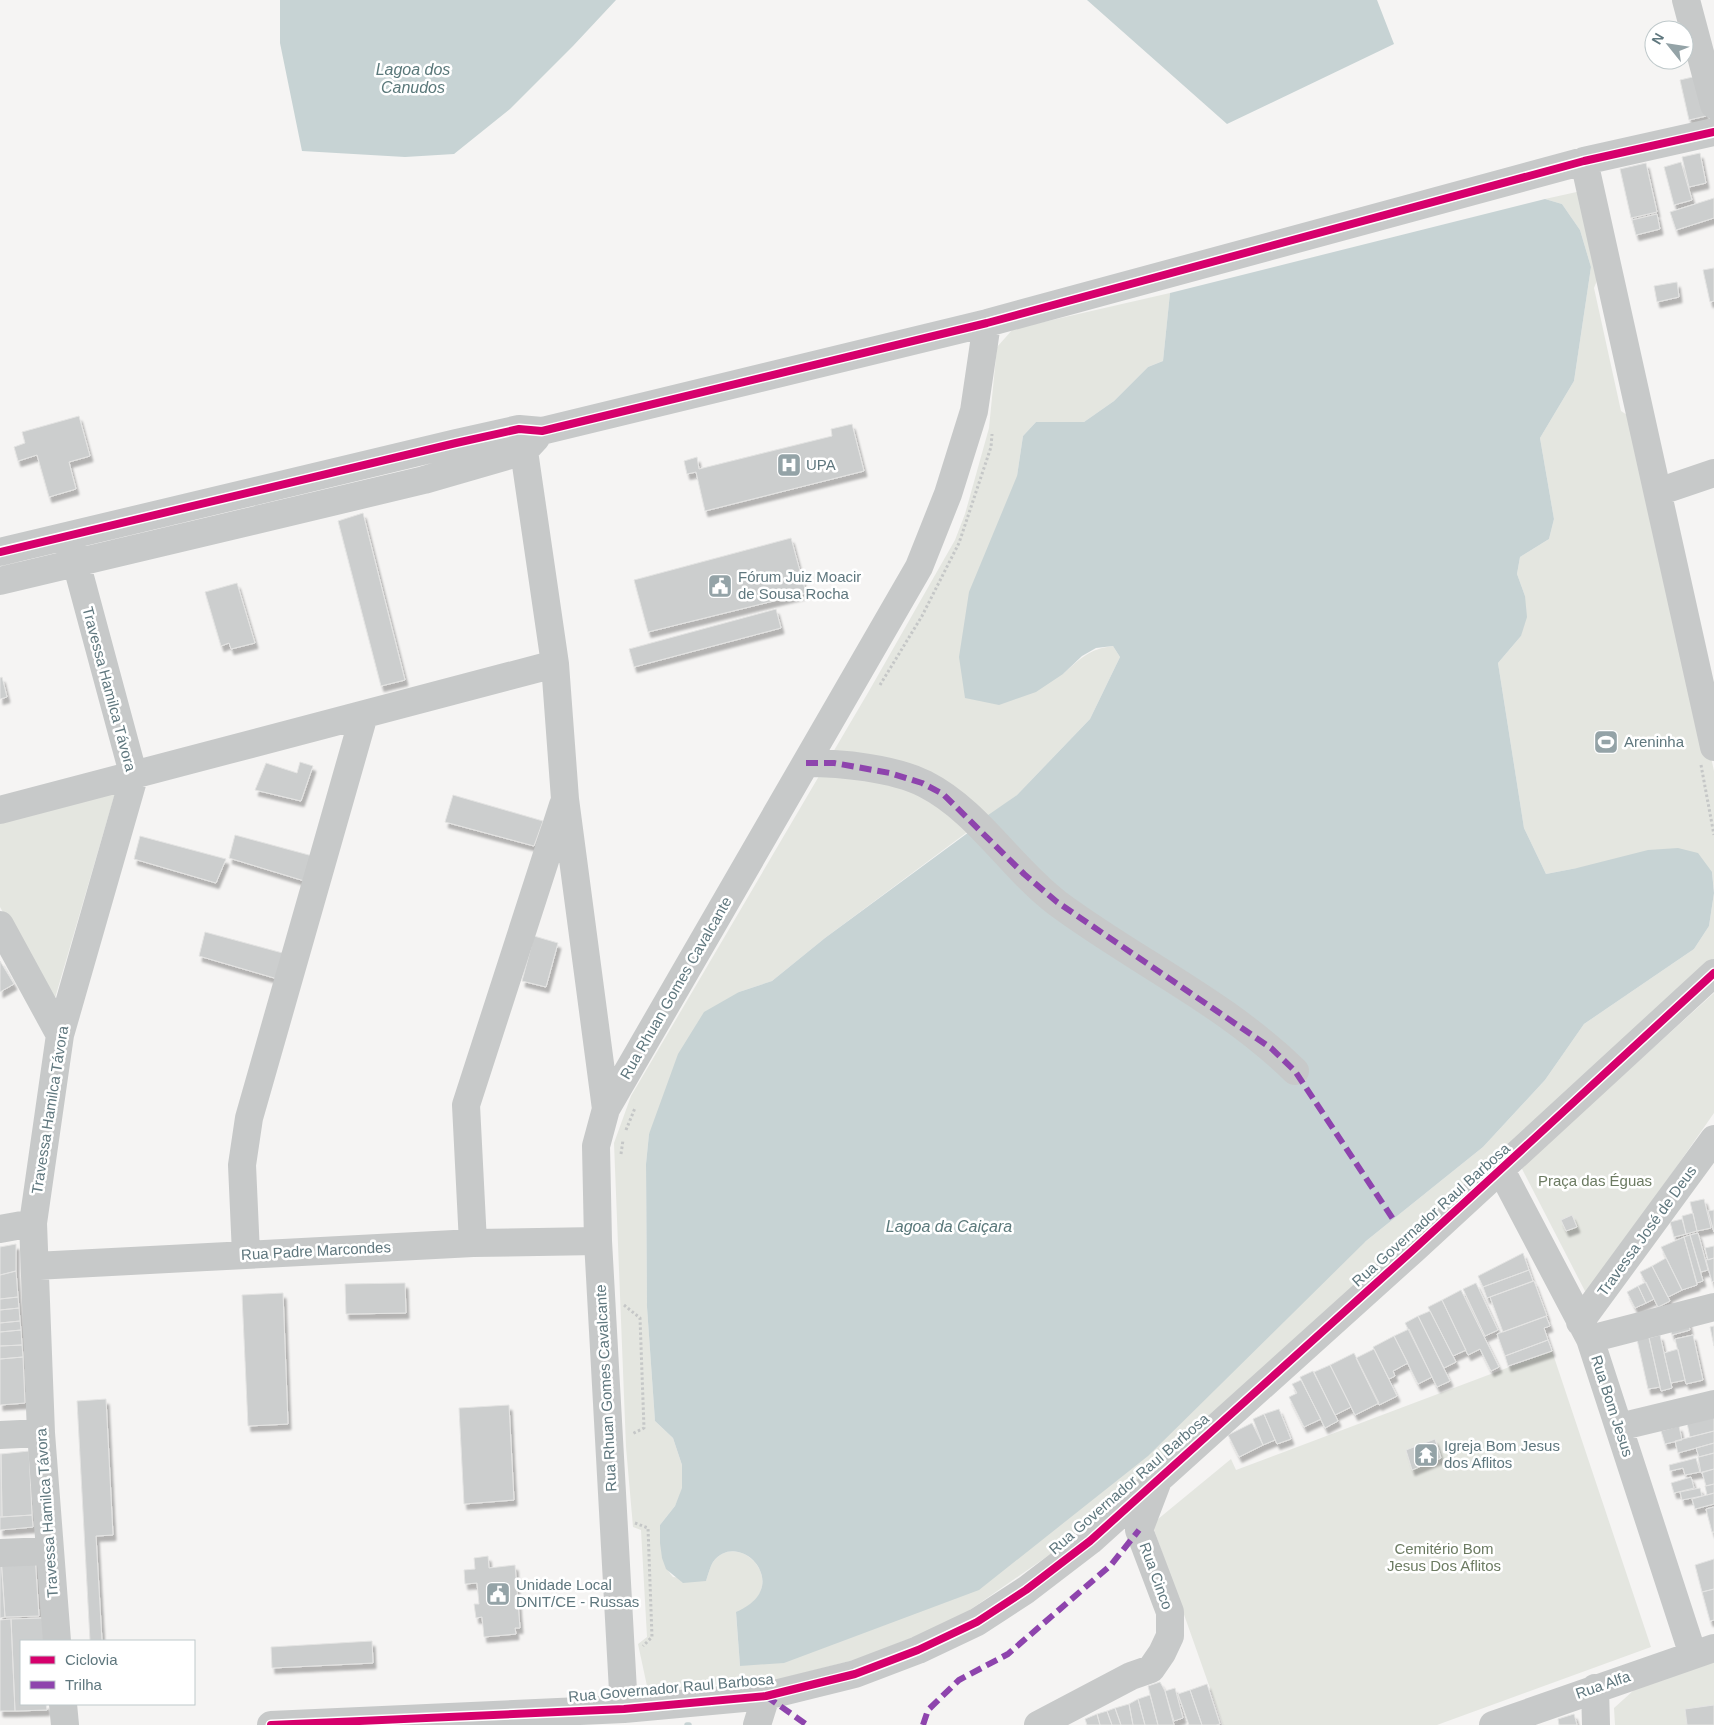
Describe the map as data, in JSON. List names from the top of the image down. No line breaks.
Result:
{"streets":{"street":["Travessa Hamilca Távora","Rua Rhuan Gomes Cavalcante","Rua Governador Raul Barbosa","Travessa José de Deus","Rua Padre Marcondes","Rua Bom Jesus","Rua Cinco","Rua Alfa"]},"crossings":[["Travessa Hamilca Távora","Rua Padre Marcondes"],["Rua Rhuan Gomes Cavalcante","Rua Governador Raul Barbosa"],["Rua Rhuan Gomes Cavalcante","Rua Padre Marcondes"],["Rua Governador Raul Barbosa","Rua Bom Jesus"],["Rua Governador Raul Barbosa","Rua Cinco"],["Travessa José de Deus","Rua Bom Jesus"],["Rua Bom Jesus","Rua Alfa"]],"water":["Lagoa dos Canudos","Lagoa da Caiçara"],"parks":["Praça das Éguas","Cemitério Bom Jesus Dos Aflitos"],"places":{"hospital":["UPA"],"public building":["Fórum Juiz Moacir de Sousa Rocha","Unidade Local DNIT/CE - Russas"],"sports":["Areninha"],"temple":["Igreja Bom Jesus dos Aflitos"]},"legend":["Ciclovia","Trilha"],"north":"top left"}
